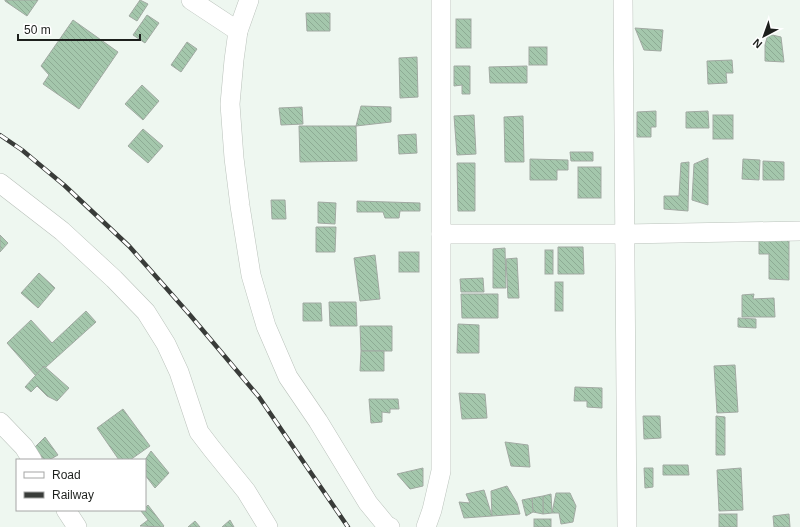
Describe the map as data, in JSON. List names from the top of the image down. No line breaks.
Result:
{"legend":["Road","Railway"],"scale_bar":"50 m","north":"bottom left"}
